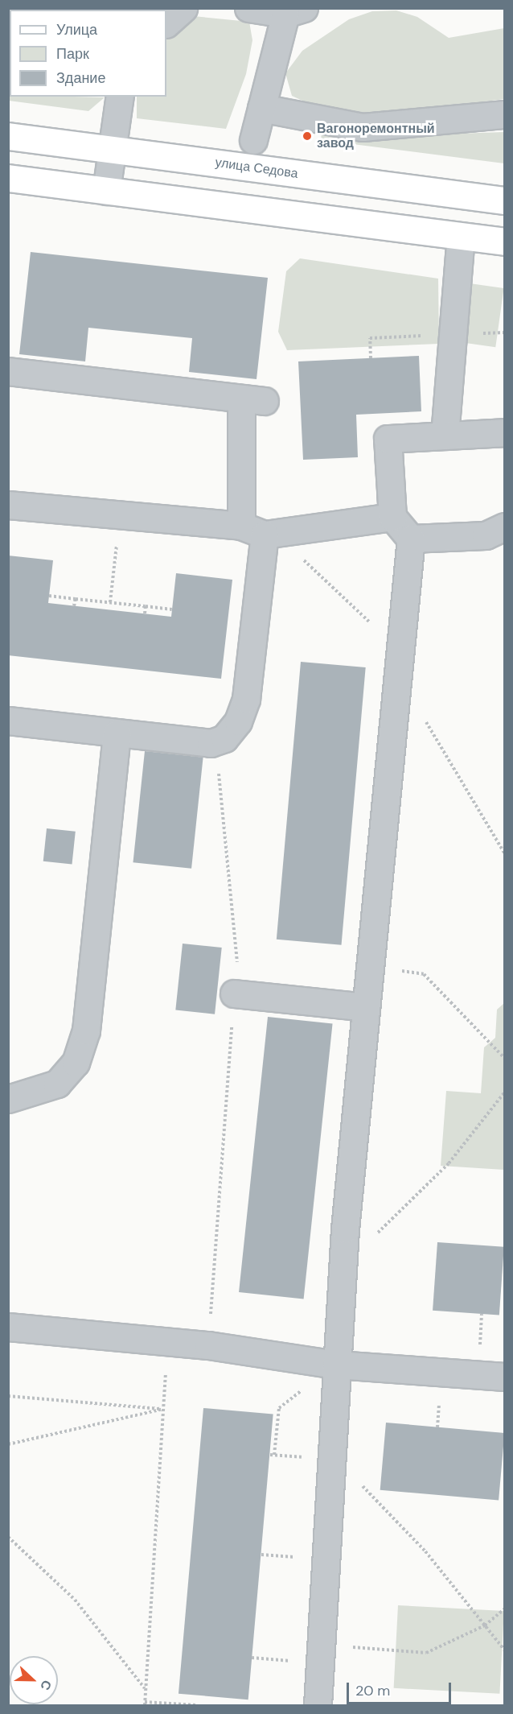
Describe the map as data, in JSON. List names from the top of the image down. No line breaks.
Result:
{"streets":{"main road":["улица Седова"]},"places":["Вагоноремонтный завод"],"legend":["Улица","Парк","Здание"],"scale_bar":"20 m","north":"right"}
